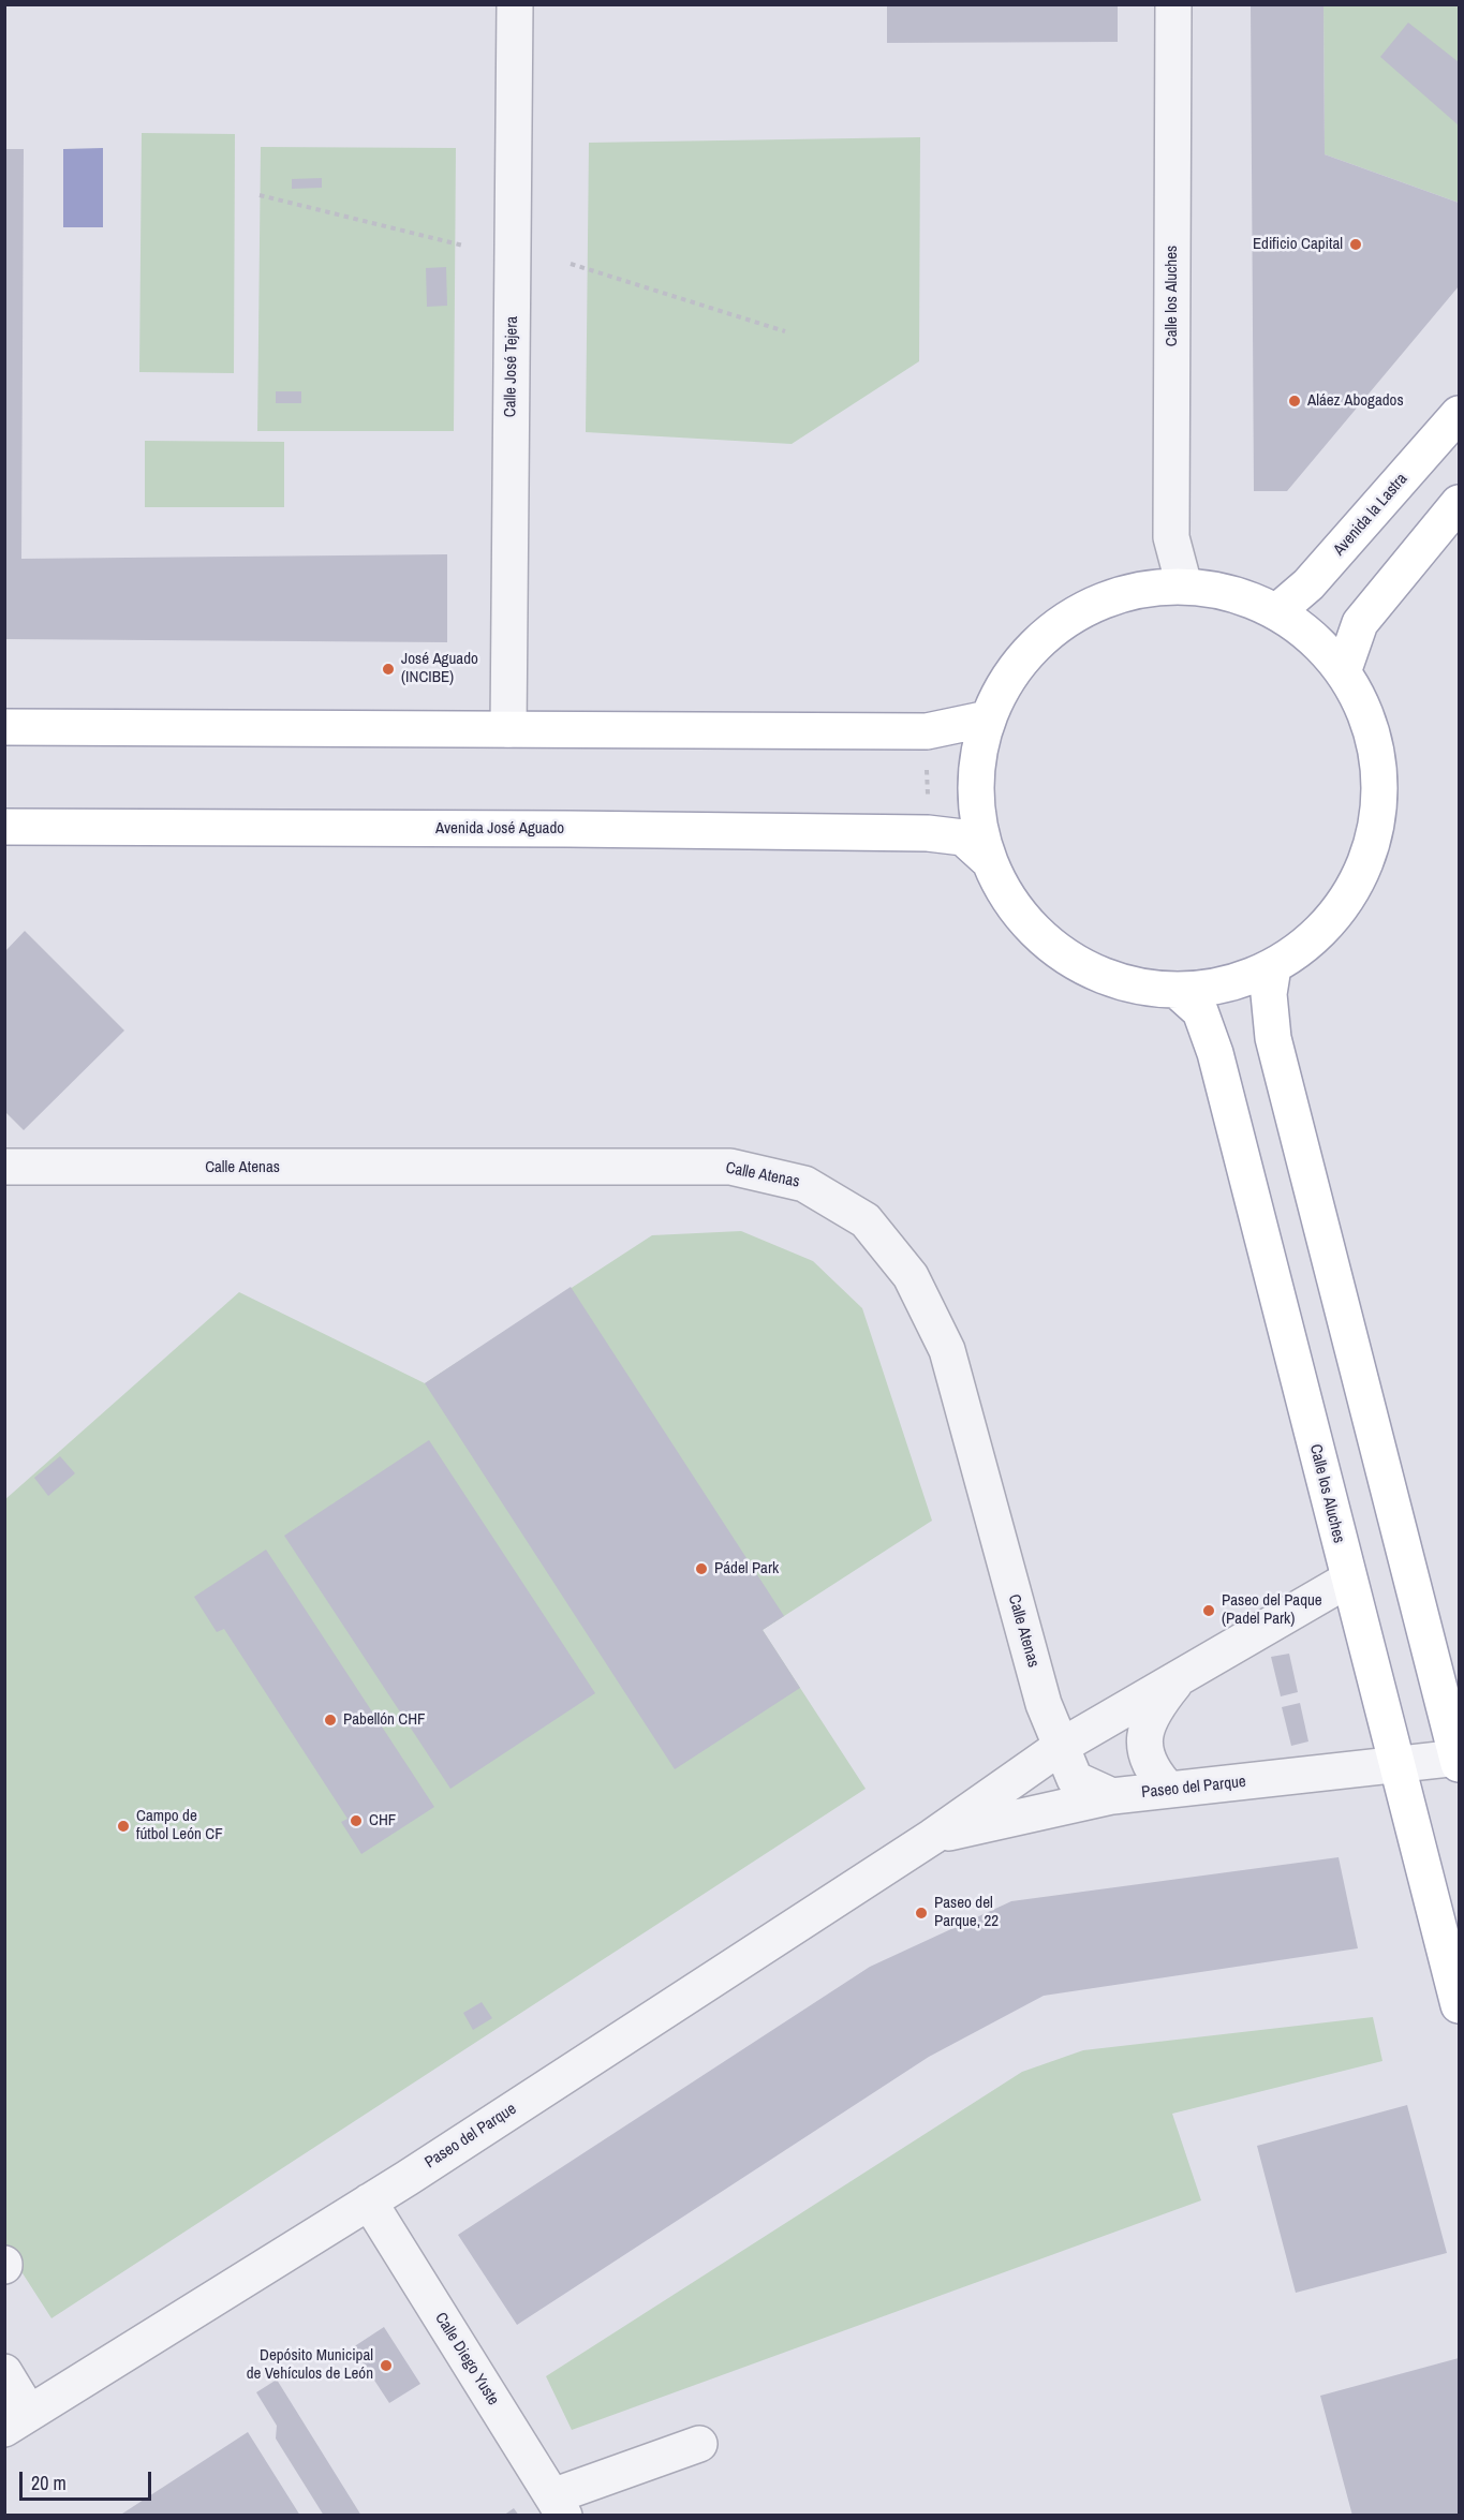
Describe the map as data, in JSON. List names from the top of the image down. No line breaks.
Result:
{"streets":{"main road":["Calle los Aluches","Avenida la Lastra","Avenida José Aguado"],"street":["Calle José Tejera","Calle Atenas","Paseo del Parque","Calle Diego Yuste"]},"crossings":[["Calle los Aluches","Paseo del Parque"],["Calle Atenas","Paseo del Parque"],["Paseo del Parque","Calle Diego Yuste"]],"places":["Edificio Capital","Aláez Abogados","José Aguado (INCIBE)","Pádel Park","Paseo del Paque (Padel Park)","Pabellón CHF","CHF","Campo de fútbol León CF","Paseo del Parque, 22","Depósito Municipal de Vehículos de León"],"scale_bar":"20 m"}
